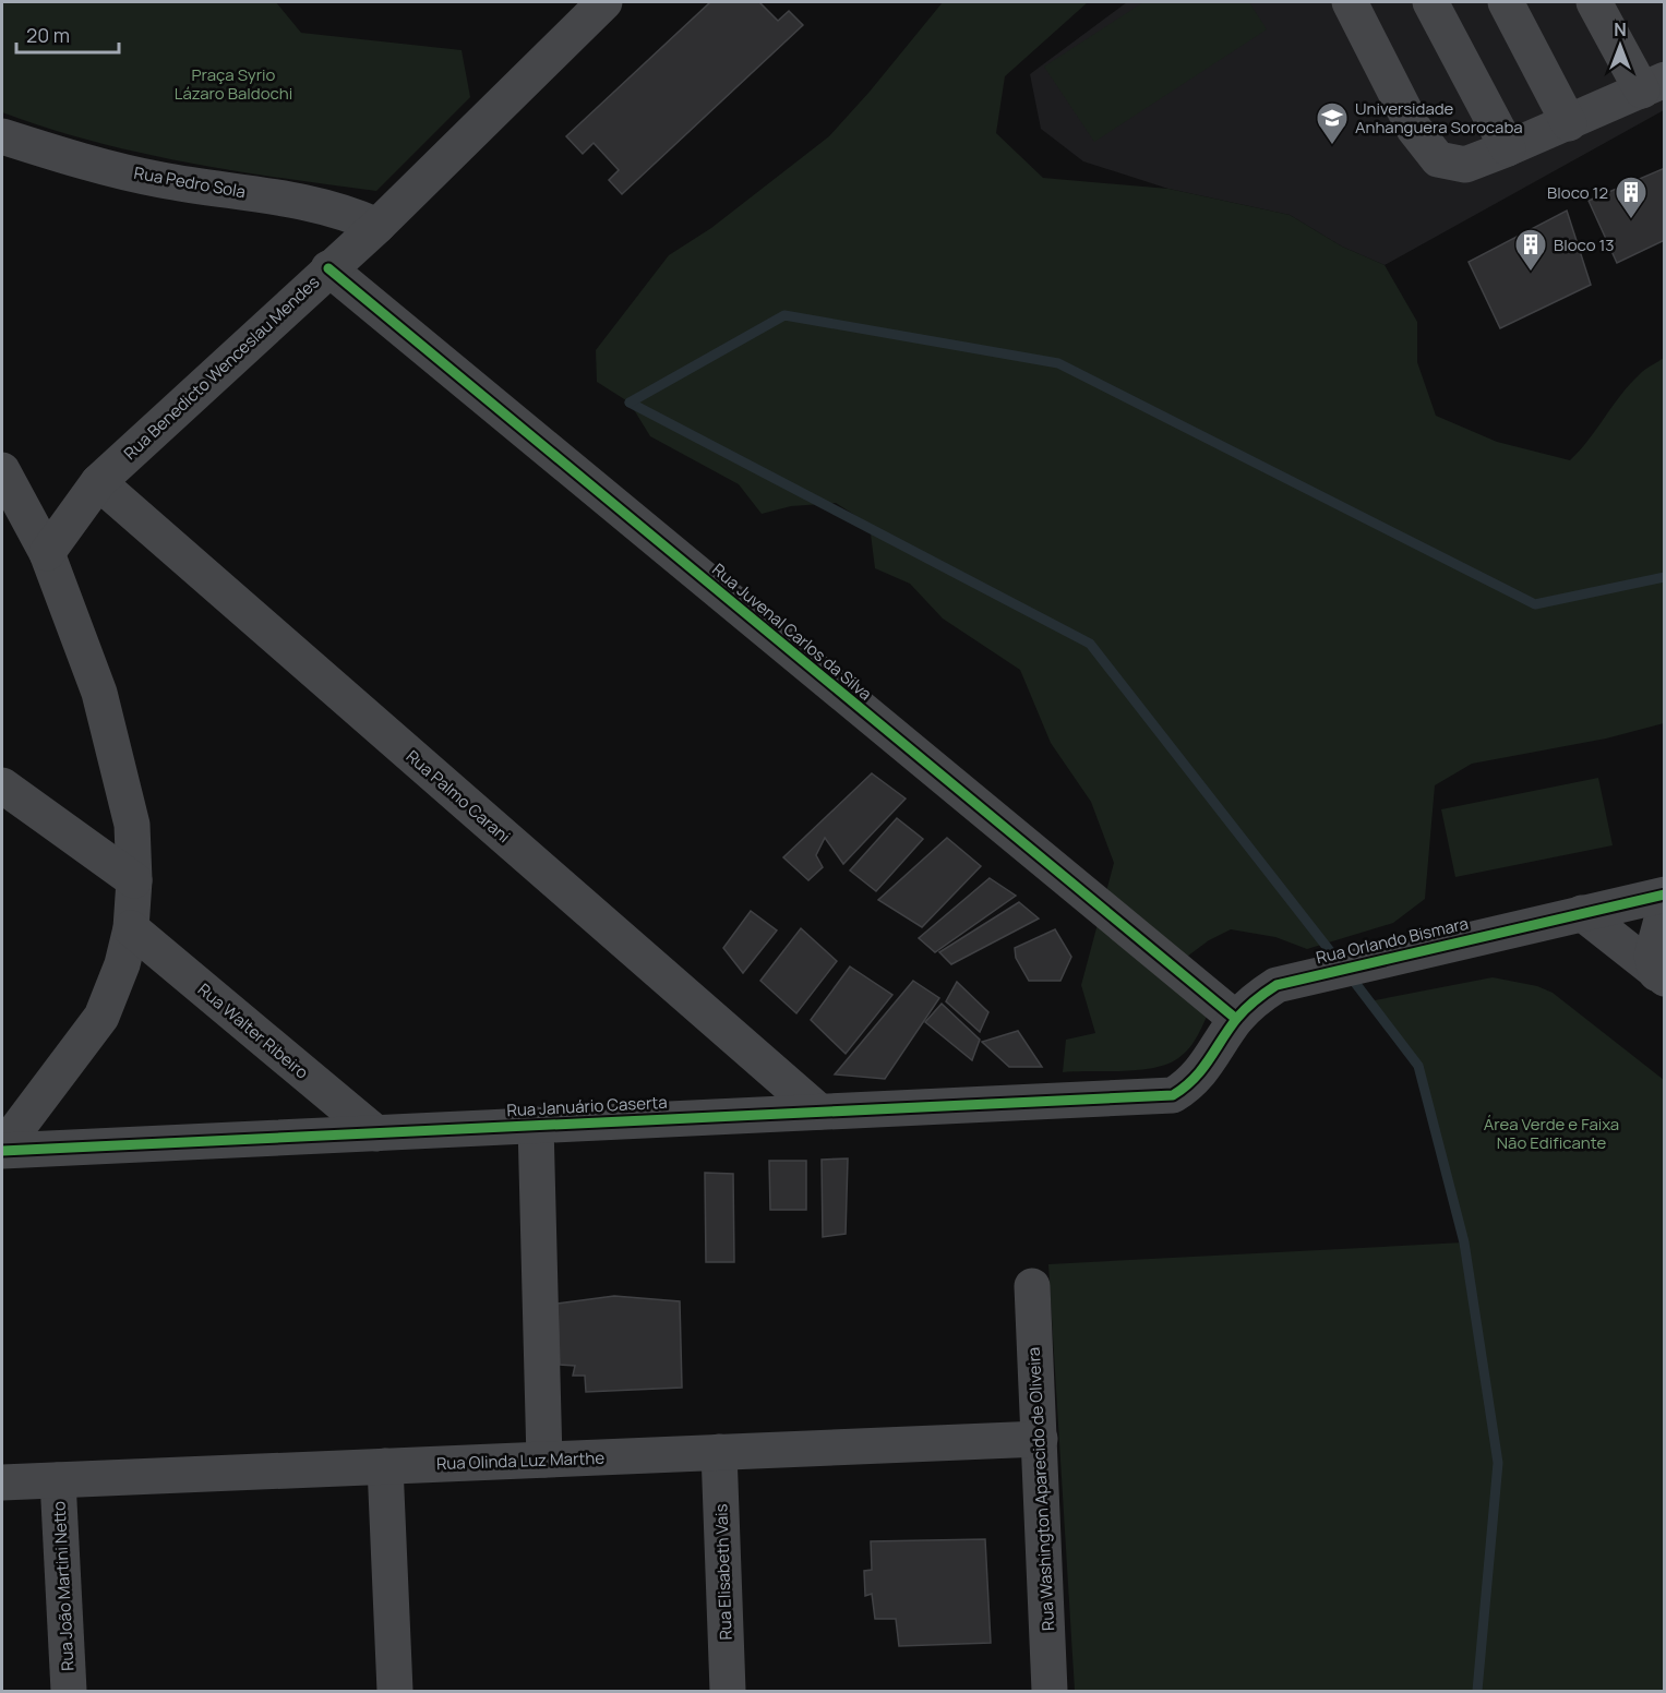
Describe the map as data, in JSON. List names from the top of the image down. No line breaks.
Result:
{"streets":{"street":["Rua Pedro Sola","Rua Benedicto Wenceslau Mendes","Rua Juvenal Carlos da Silva","Rua Palmo Carani","Rua Orlando Bismara","Rua Walter Ribeiro","Rua Januário Caserta","Rua Olinda Luz Marthe","Rua Washington Aparecido de Oliveira","Rua Elisabeth Vais","Rua João Martini Netto"]},"crossings":[["Rua Pedro Sola","Rua Benedicto Wenceslau Mendes"],["Rua Benedicto Wenceslau Mendes","Rua Juvenal Carlos da Silva"],["Rua Benedicto Wenceslau Mendes","Rua Palmo Carani"],["Rua Juvenal Carlos da Silva","Rua Orlando Bismara"],["Rua Palmo Carani","Rua Januário Caserta"],["Rua Orlando Bismara","Rua Januário Caserta"],["Rua Walter Ribeiro","Rua Januário Caserta"],["Rua Olinda Luz Marthe","Rua Washington Aparecido de Oliveira"],["Rua Olinda Luz Marthe","Rua Elisabeth Vais"],["Rua Olinda Luz Marthe","Rua João Martini Netto"]],"parks":["Praça Syrio Lázaro Baldochi","Área Verde e Faixa Não Edificante"],"places":{"school or university":["Universidade Anhanguera Sorocaba"],"building":["Bloco 12","Bloco 13"]},"scale_bar":"20 m","north":"top"}
